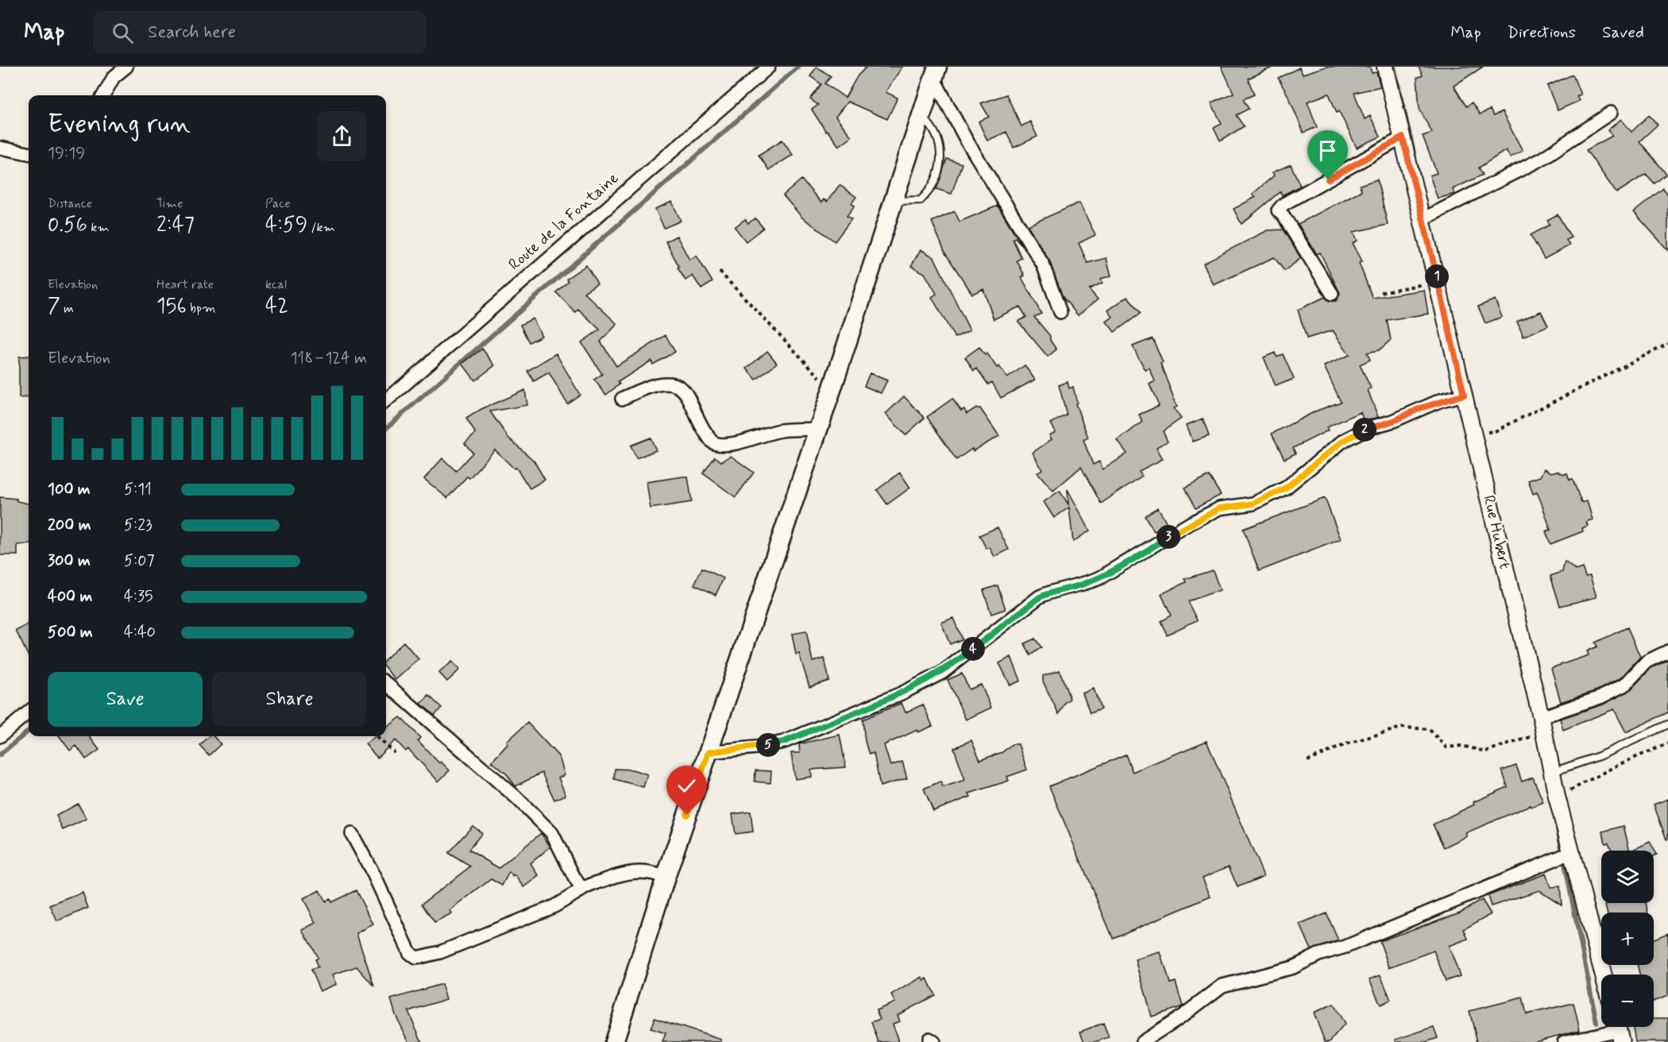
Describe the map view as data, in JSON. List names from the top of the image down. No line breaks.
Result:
{"streets":{"street":["Route de la Fontaine","Rue Hubert"]},"page":{"header":"Map","search":"Search here","nav":["Map","Directions","Saved"],"heading":["Evening run","19:19"],"stats":[["Distance","0.56 km"],["Time","2:47"],["Pace","4:59 /km"],["Elevation","7 m"],["Heart rate","156 bpm"],["kcal","42"]],"pins":["1","2","3","4","5"],"chart":["Elevation","118–124 m"],"list":[{"name":"100 m","note":"5:11"},{"name":"200 m","note":"5:23"},{"name":"300 m","note":"5:07"},{"name":"400 m","note":"4:35"},{"name":"500 m","note":"4:40"}],"buttons":["Save","Share"],"map_buttons":["+","−"]}}
